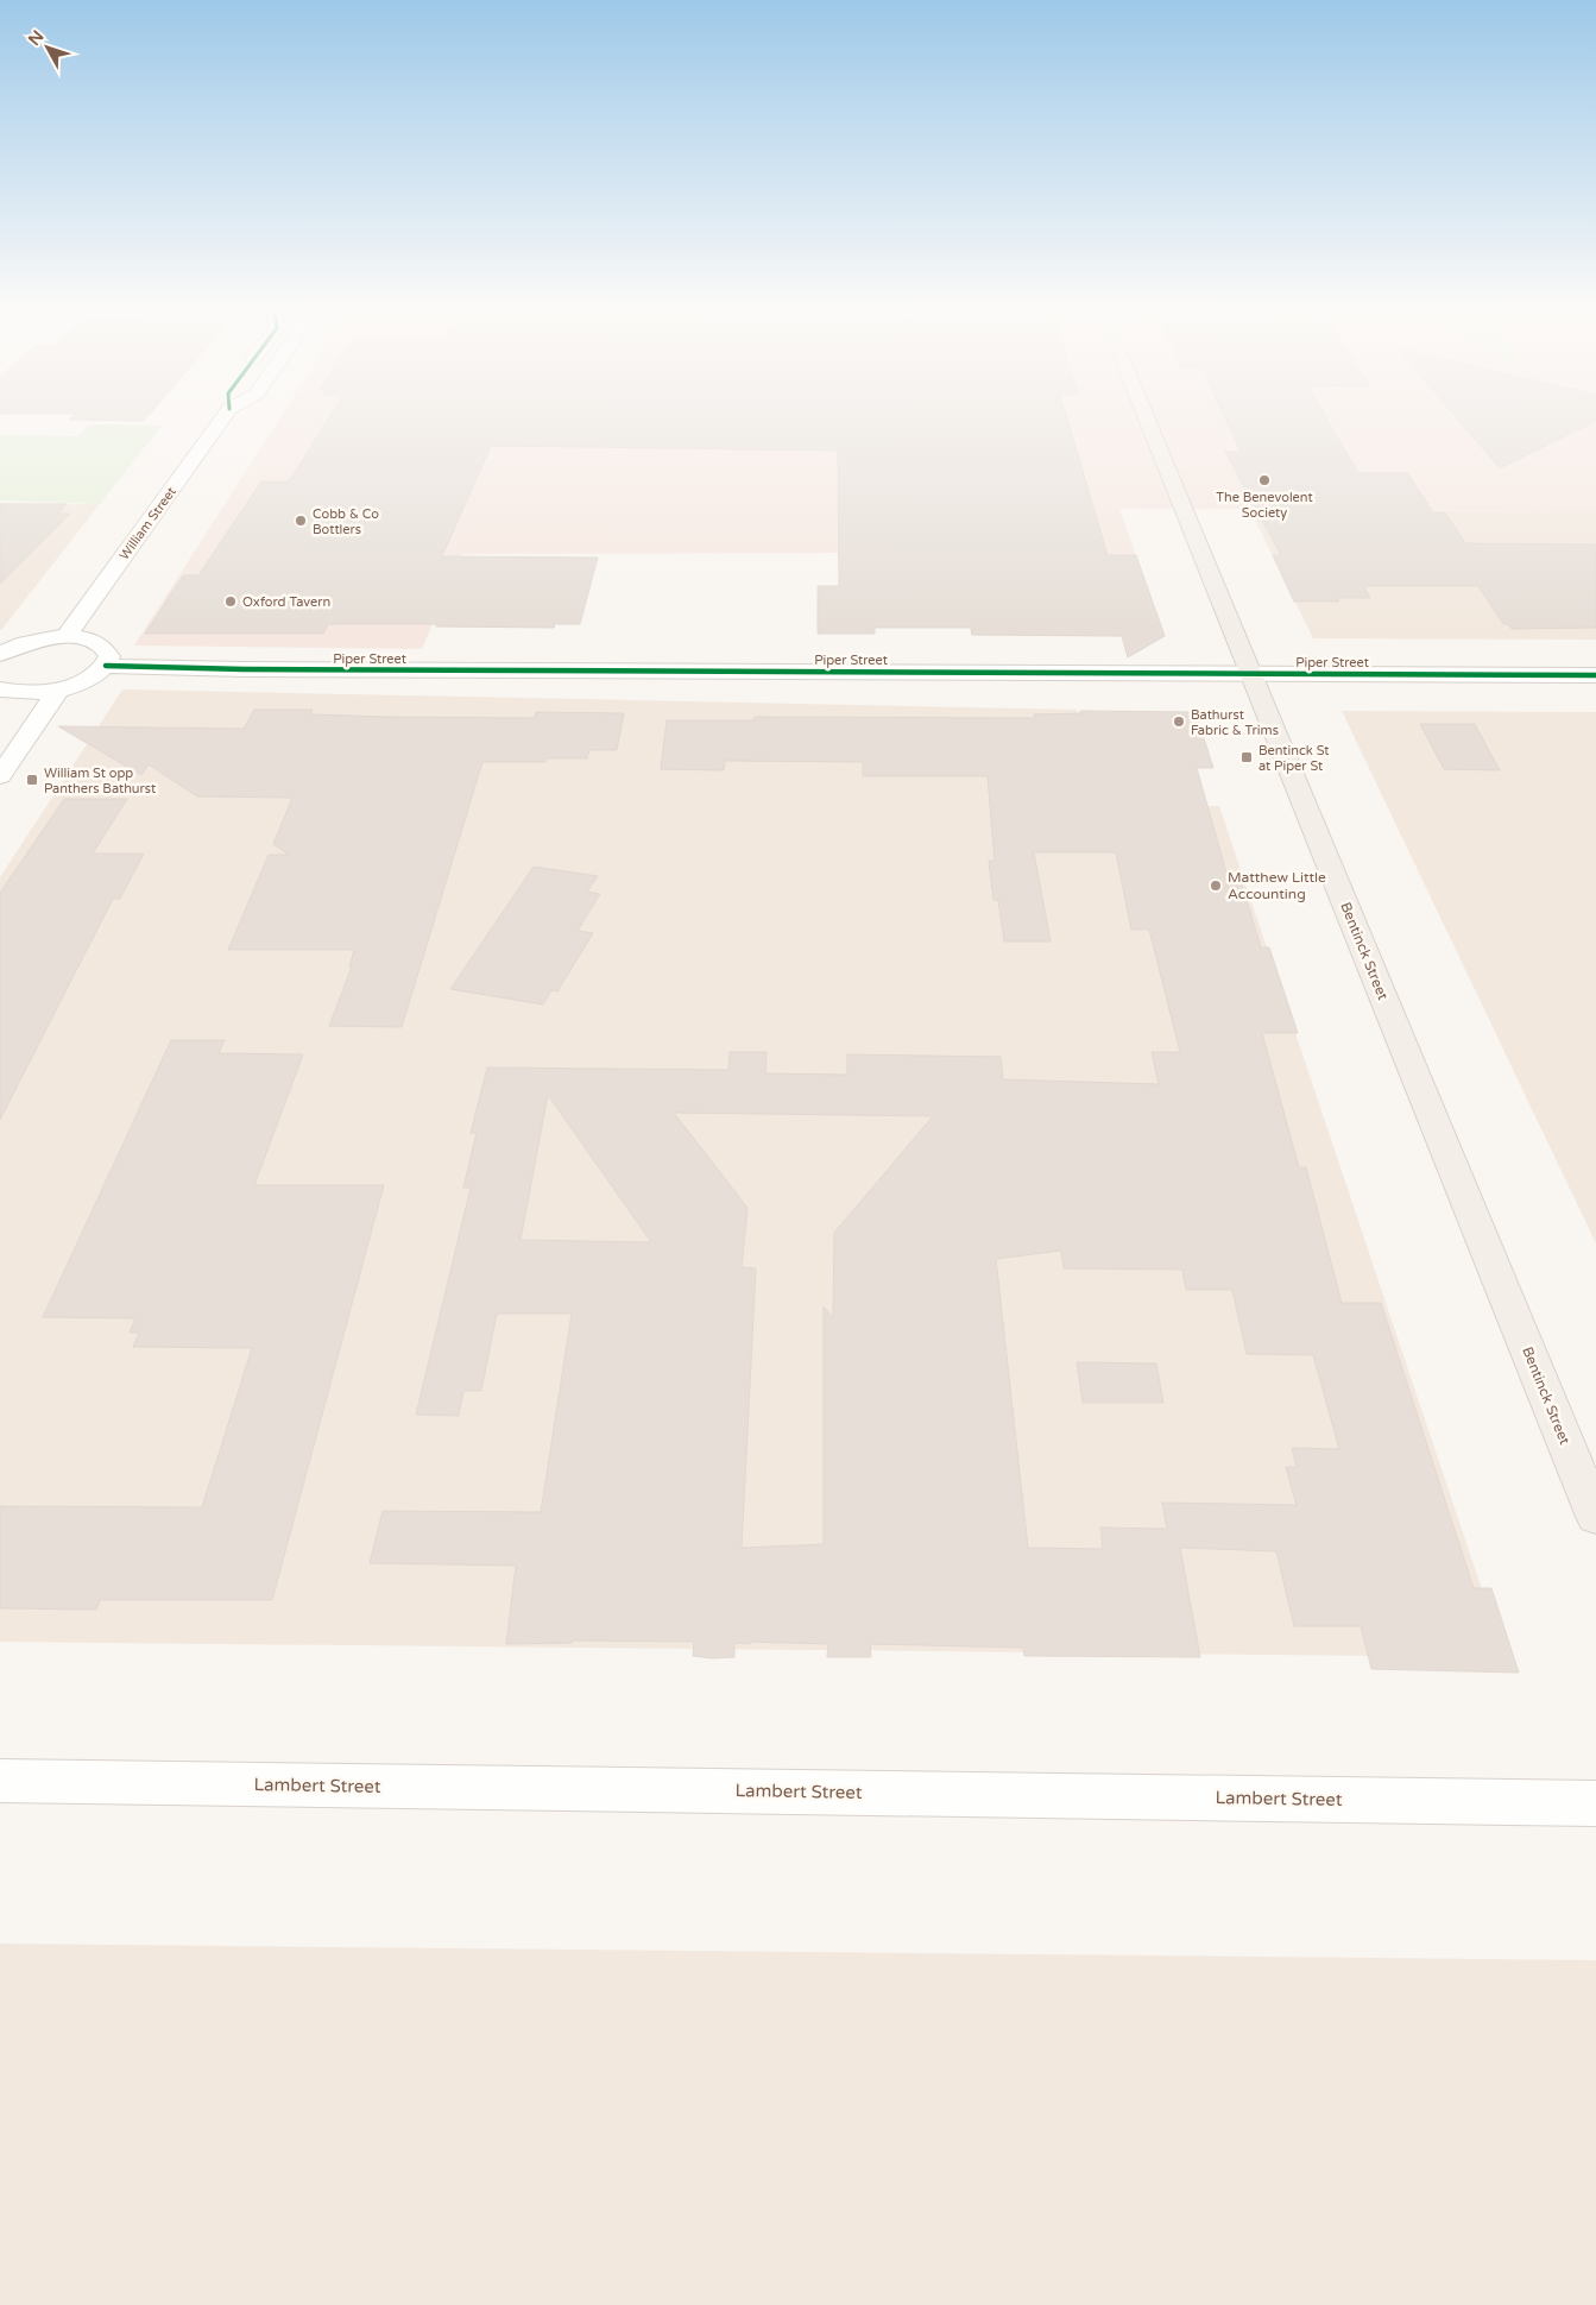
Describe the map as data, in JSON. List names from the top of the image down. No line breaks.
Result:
{"streets":{"main road":["Bentinck Street"],"street":["William Street","Piper Street","Lambert Street"]},"crossings":[["Piper Street","Bentinck Street"]],"places":{"other":["The Benevolent Society","Cobb & Co Bottlers","Oxford Tavern","Bathurst Fabric & Trims","Matthew Little Accounting"],"transit":["Bentinck St at Piper St","William St opp Panthers Bathurst"]},"north":"top left"}
